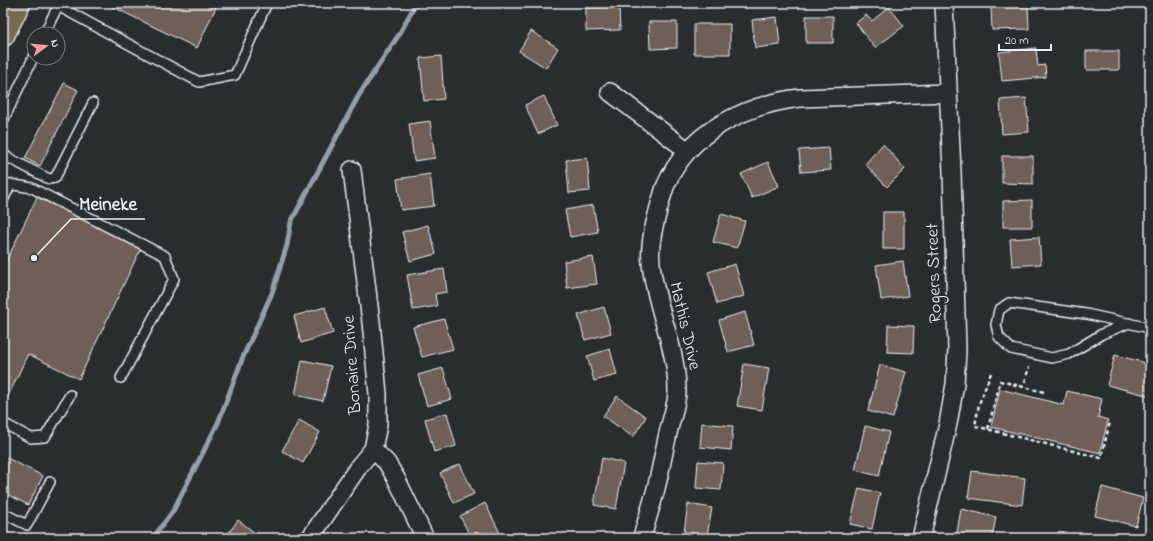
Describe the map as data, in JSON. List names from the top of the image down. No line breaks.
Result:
{"streets":{"street":["Rogers Street","Mathis Drive","Bonaire Drive"]},"crossings":[["Rogers Street","Mathis Drive"]],"places":["Meineke"],"scale_bar":"20 m","north":"right"}
